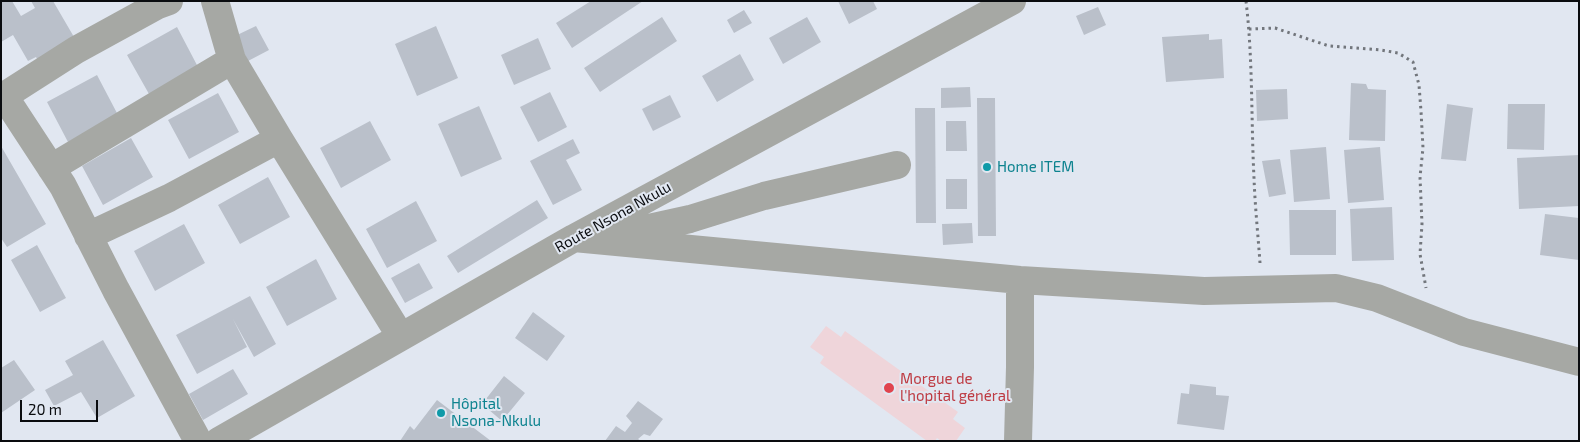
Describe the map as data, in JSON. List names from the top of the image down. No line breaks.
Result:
{"streets":{"street":["Route Nsona Nkulu"]},"places":["Home ITEM","Morgue de l'hopital général","Hôpital Nsona-Nkulu"],"scale_bar":"20 m"}
